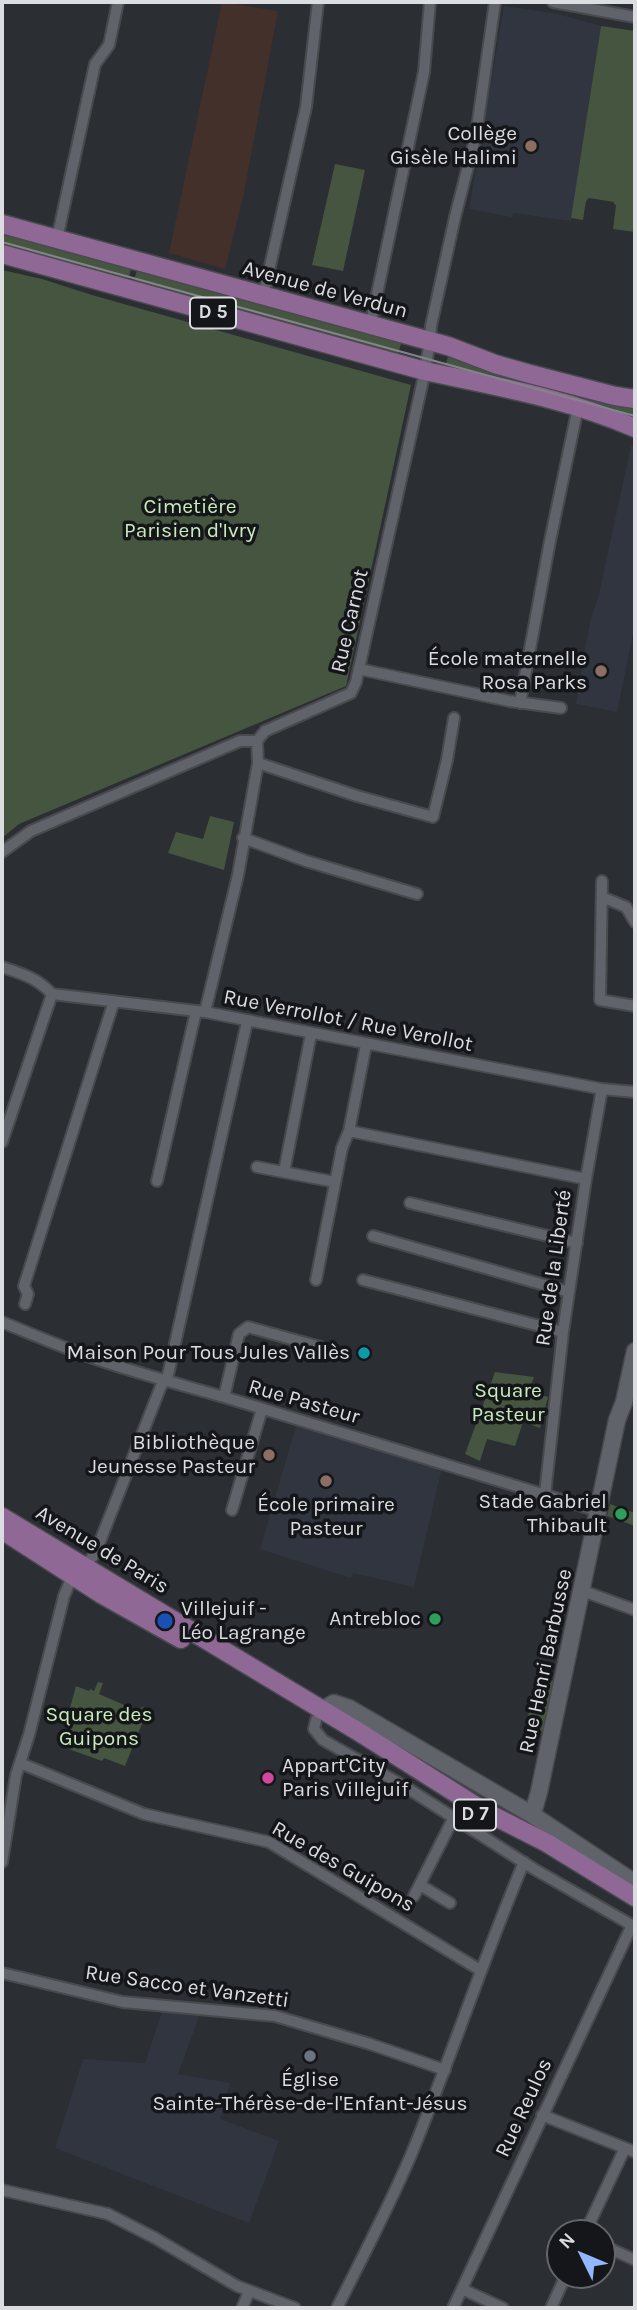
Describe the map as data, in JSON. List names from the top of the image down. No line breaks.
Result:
{"streets":{"main road":["Avenue de Verdun","D 5","Avenue de Paris","Rue Henri Barbusse","D 7"],"street":["Rue Carnot","Rue Verrollot / Rue Verollot","Rue de la Liberté","Rue Pasteur","Rue des Guipons","Rue Sacco et Vanzetti","Rue Reulos"]},"crossings":[["Avenue de Verdun","Rue Carnot"],["D 5","Rue Carnot"],["Rue Verrollot / Rue Verollot","Rue de la Liberté"],["Rue de la Liberté","Rue Pasteur"],["Rue Pasteur","Rue Henri Barbusse"],["Avenue de Paris","Rue Reulos"]],"parks":["Cimetière Parisien d'Ivry","Square Pasteur","Square des Guipons"],"places":["Collège Gisèle Halimi","École maternelle Rosa Parks","Maison Pour Tous Jules Vallès","Bibliothèque Jeunesse Pasteur","École primaire Pasteur","Stade Gabriel Thibault","Antrebloc","Villejuif - Léo Lagrange","Appart'City Paris Villejuif","Église Sainte-Thérèse-de-l'Enfant-Jésus"],"north":"top left"}
